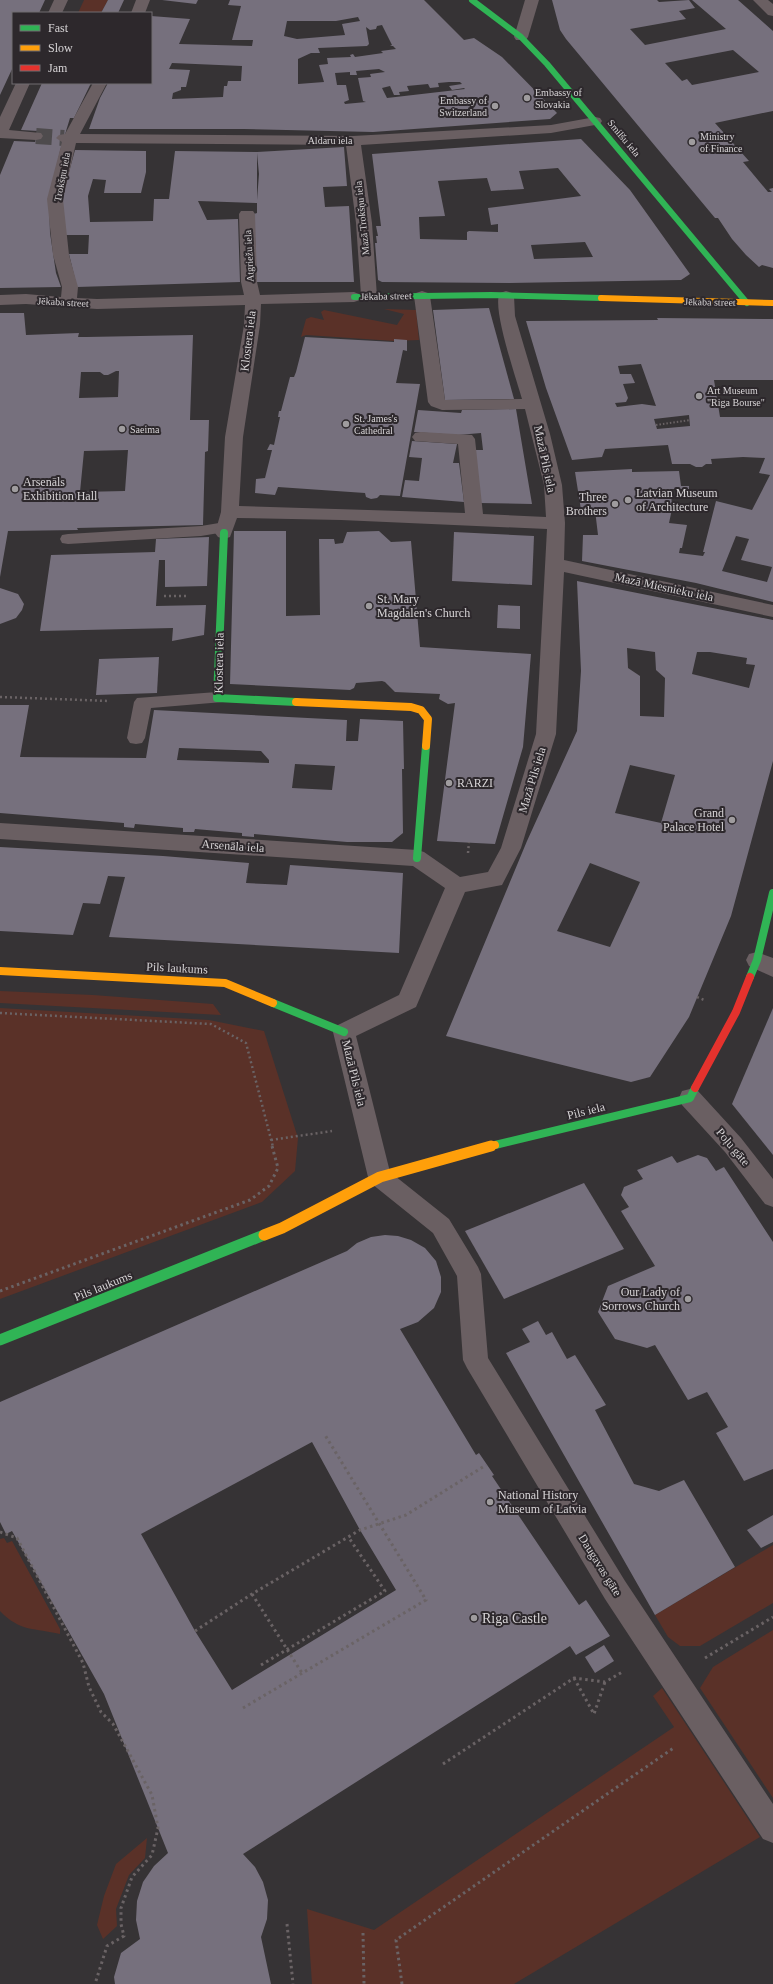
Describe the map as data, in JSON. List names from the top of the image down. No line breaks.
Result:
{"streets":{"street":["Smilšu iela","Aldaru iela","Trokšņu iela","Mazā Trokšņu iela","Atgriežu iela","Jēkaba street","Klostera iela","Mazā Pils iela","Mazā Miesnieku iela","Arsenāla iela","Pils laukums","Pils iela","Poļu gāte","Daugavas gāte"]},"crossings":[["Smilšu iela","Aldaru iela"],["Smilšu iela","Jēkaba street"],["Aldaru iela","Trokšņu iela"],["Aldaru iela","Mazā Trokšņu iela"],["Trokšņu iela","Jēkaba street"],["Mazā Trokšņu iela","Jēkaba street"],["Atgriežu iela","Jēkaba street"],["Atgriežu iela","Klostera iela"],["Jēkaba street","Klostera iela"],["Jēkaba street","Mazā Pils iela"],["Klostera iela","Arsenāla iela"],["Mazā Pils iela","Mazā Miesnieku iela"],["Mazā Pils iela","Pils laukums"],["Mazā Pils iela","Pils iela"],["Mazā Pils iela","Daugavas gāte"],["Pils laukums","Pils iela"],["Pils iela","Poļu gāte"],["Pils iela","Daugavas gāte"]],"places":["Embassy of Slovakia","Embassy of Switzerland","Ministry of Finance","Art Museum \"Riga Bourse\"","St. James's Cathedral","Saeima","Arsenāls Exhibition Hall","Latvian Museum of Architecture","Three Brothers","St. Mary Magdalen's Church","RARZI","Grand Palace Hotel","Our Lady of Sorrows Church","National History Museum of Latvia","Riga Castle"],"legend":["Fast","Slow","Jam"]}
